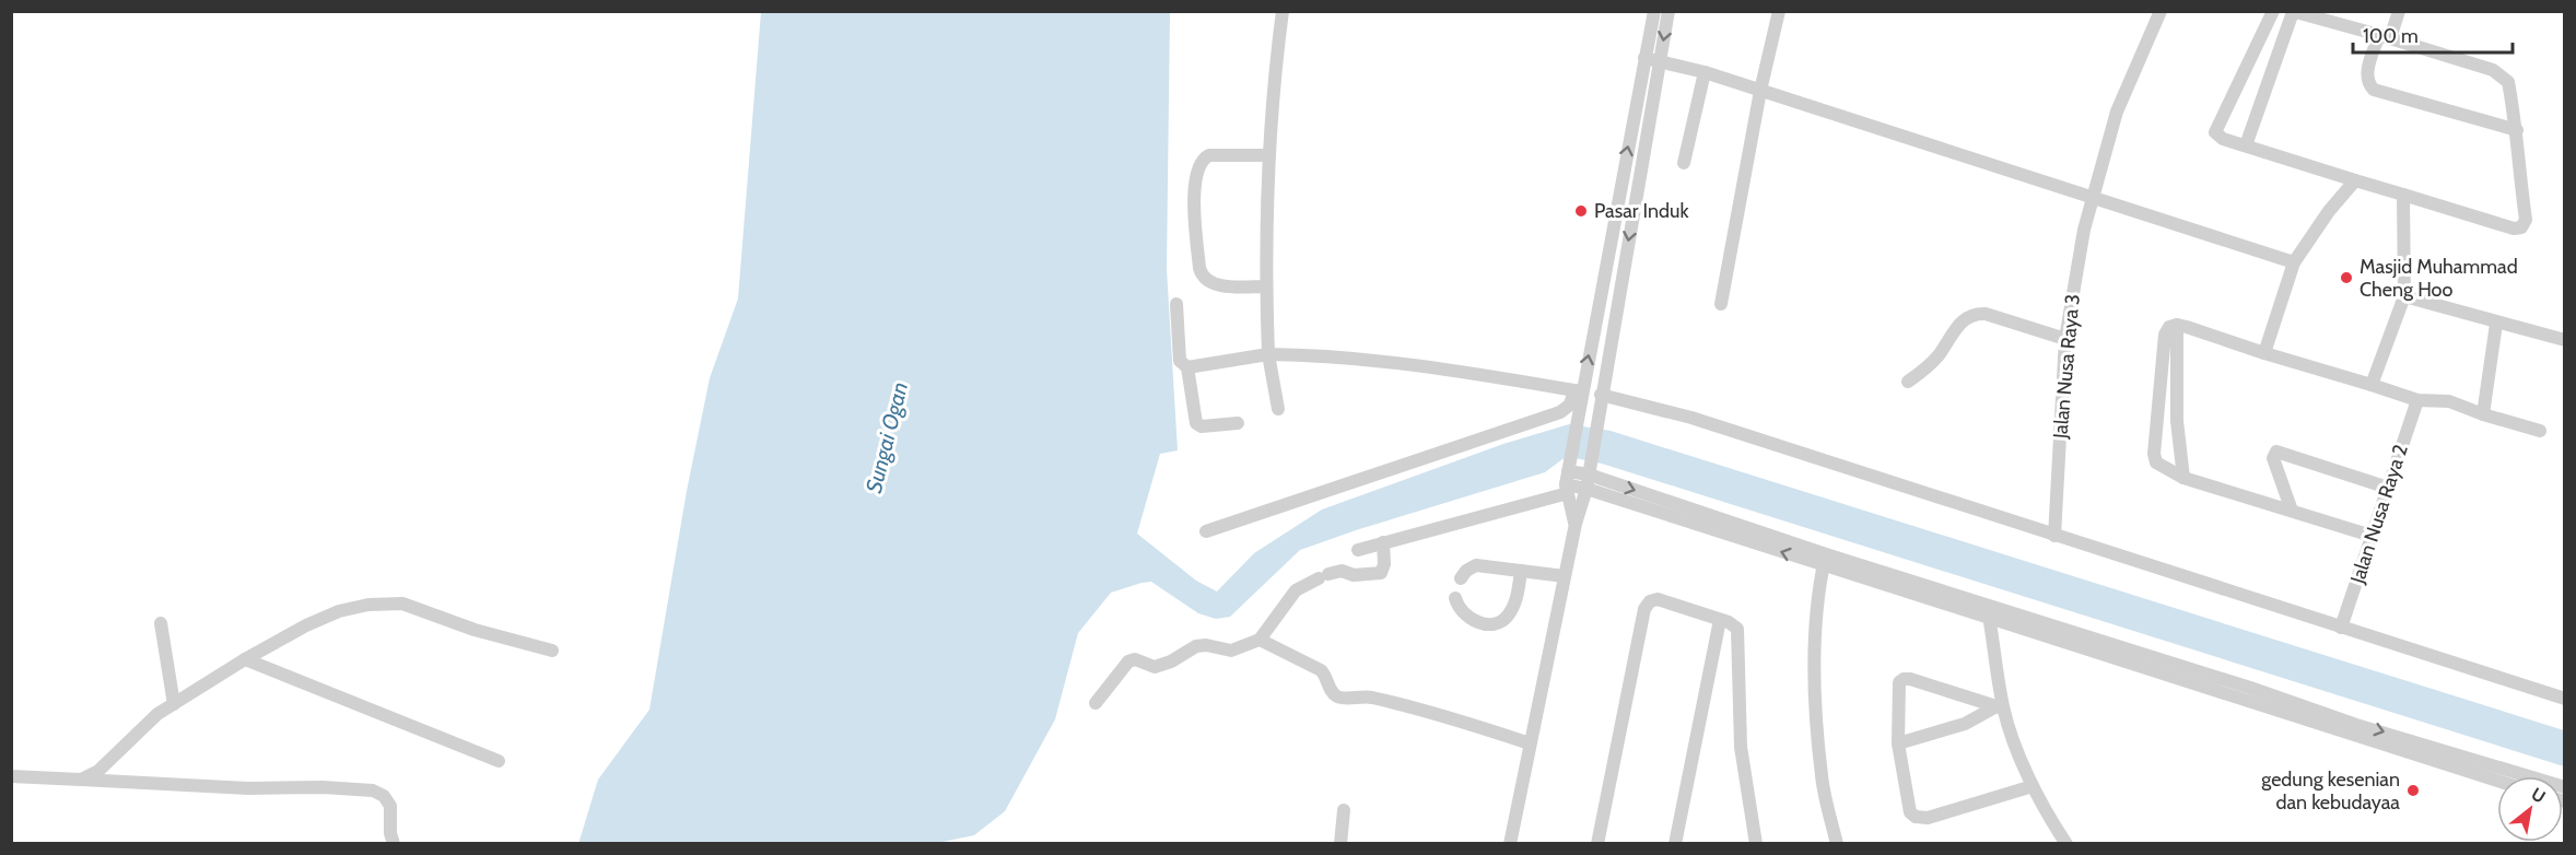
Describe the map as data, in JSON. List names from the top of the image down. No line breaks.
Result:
{"streets":{"street":["Jalan Nusa Raya 3","Jalan Nusa Raya 2"]},"water":["Sungai Ogan"],"places":["Pasar Induk","Masjid Muhammad Cheng Hoo","gedung kesenian dan kebudayaa"],"scale_bar":"100 m","north":"top right"}
